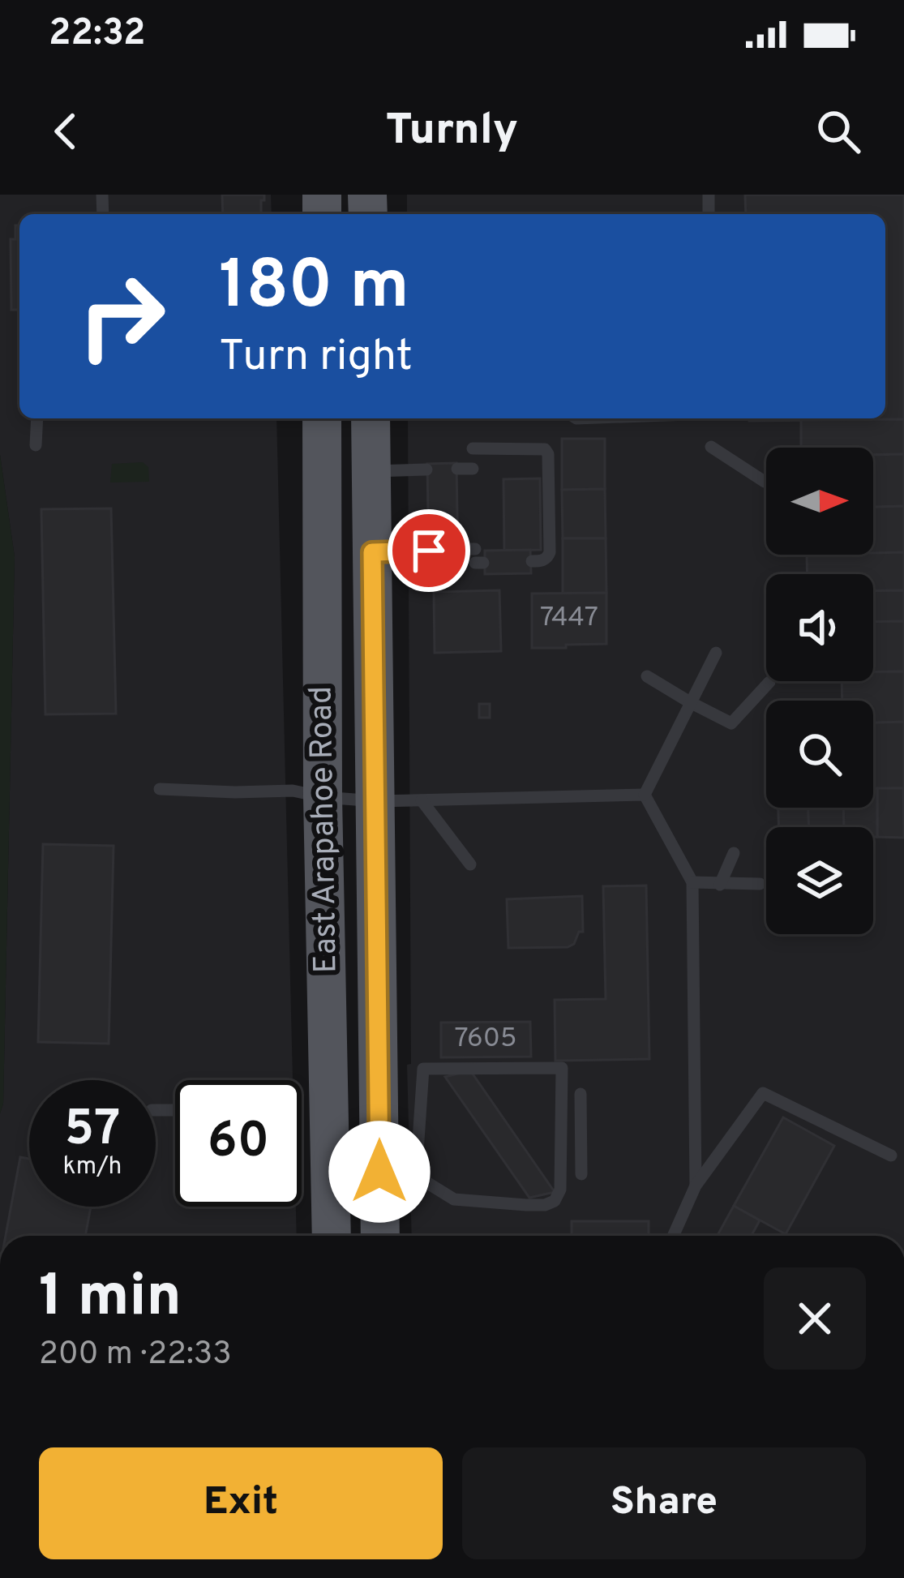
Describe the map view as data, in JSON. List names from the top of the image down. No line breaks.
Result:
{"streets":{"main road":["East Arapahoe Road"]},"house_numbers":["7447","7605"],"north":"right","page":{"status":"22:32","header":"Turnly","turn":["180 m","Turn right"],"speed":"57 km/h","limit":"60","heading":["1 min","200 m · 22:33"],"buttons":["Exit","Share"]}}
